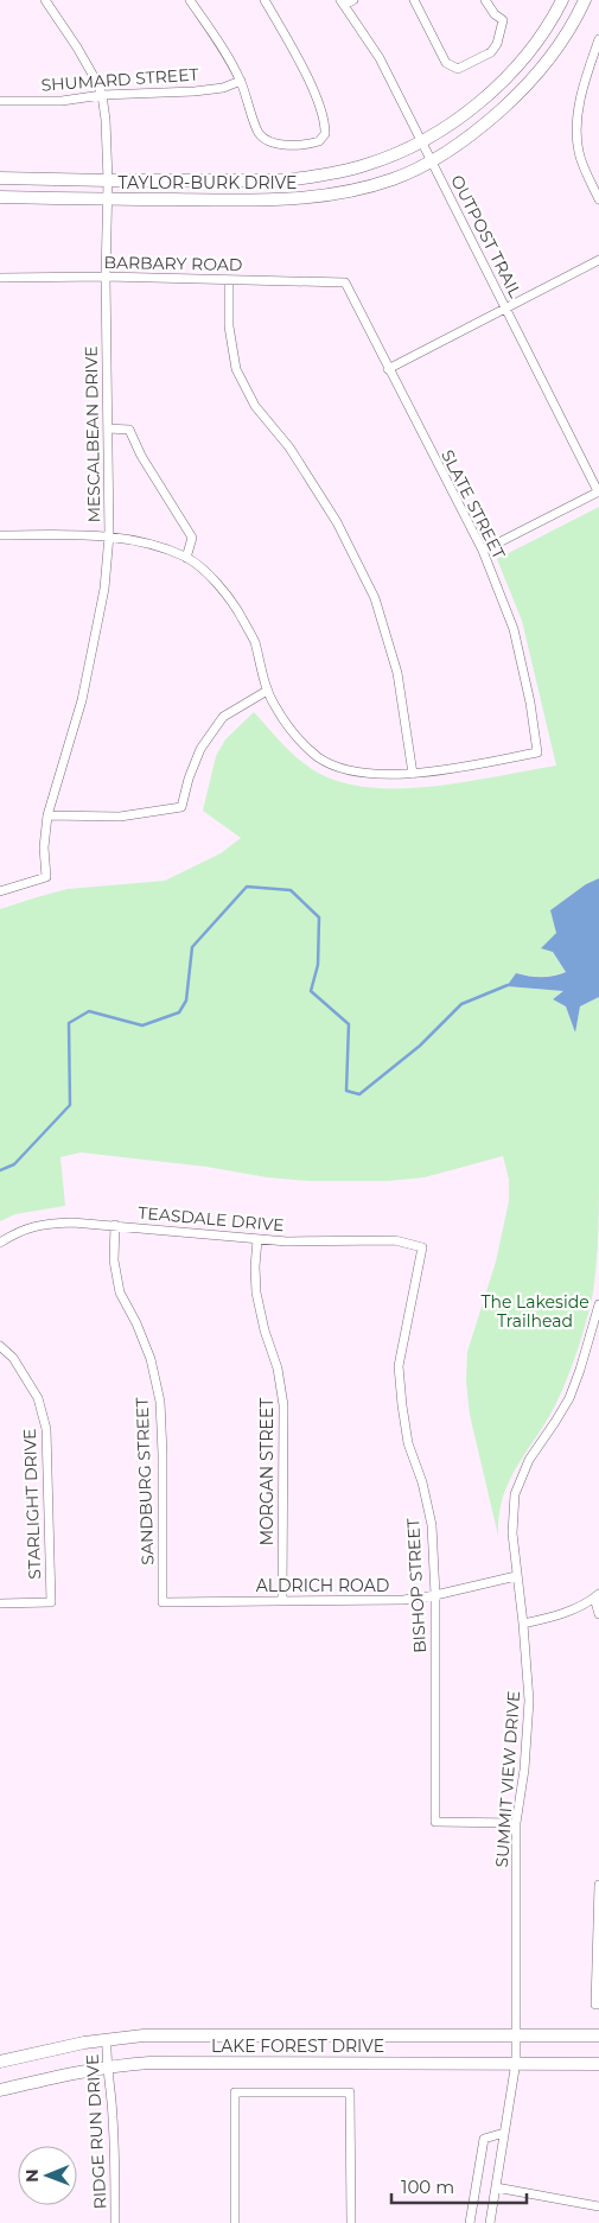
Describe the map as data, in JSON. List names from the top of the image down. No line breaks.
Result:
{"streets":{"street":["SHUMARD STREET","TAYLOR-BURK DRIVE","OUTPOST TRAIL","BARBARY ROAD","MESCALBEAN DRIVE","SLATE STREET","TEASDALE DRIVE","MORGAN STREET","SANDBURG STREET","STARLIGHT DRIVE","ALDRICH ROAD","BISHOP STREET","SUMMIT VIEW DRIVE","LAKE FOREST DRIVE","RIDGE RUN DRIVE"]},"crossings":[["SHUMARD STREET","MESCALBEAN DRIVE"],["TAYLOR-BURK DRIVE","OUTPOST TRAIL"],["TAYLOR-BURK DRIVE","MESCALBEAN DRIVE"],["BARBARY ROAD","MESCALBEAN DRIVE"],["BARBARY ROAD","SLATE STREET"],["TEASDALE DRIVE","MORGAN STREET"],["TEASDALE DRIVE","SANDBURG STREET"],["TEASDALE DRIVE","BISHOP STREET"],["MORGAN STREET","ALDRICH ROAD"],["SANDBURG STREET","ALDRICH ROAD"],["ALDRICH ROAD","BISHOP STREET"],["ALDRICH ROAD","SUMMIT VIEW DRIVE"],["BISHOP STREET","SUMMIT VIEW DRIVE"],["SUMMIT VIEW DRIVE","LAKE FOREST DRIVE"],["LAKE FOREST DRIVE","RIDGE RUN DRIVE"]],"parks":["The Lakeside Trailhead"],"scale_bar":"100 m","north":"left"}
